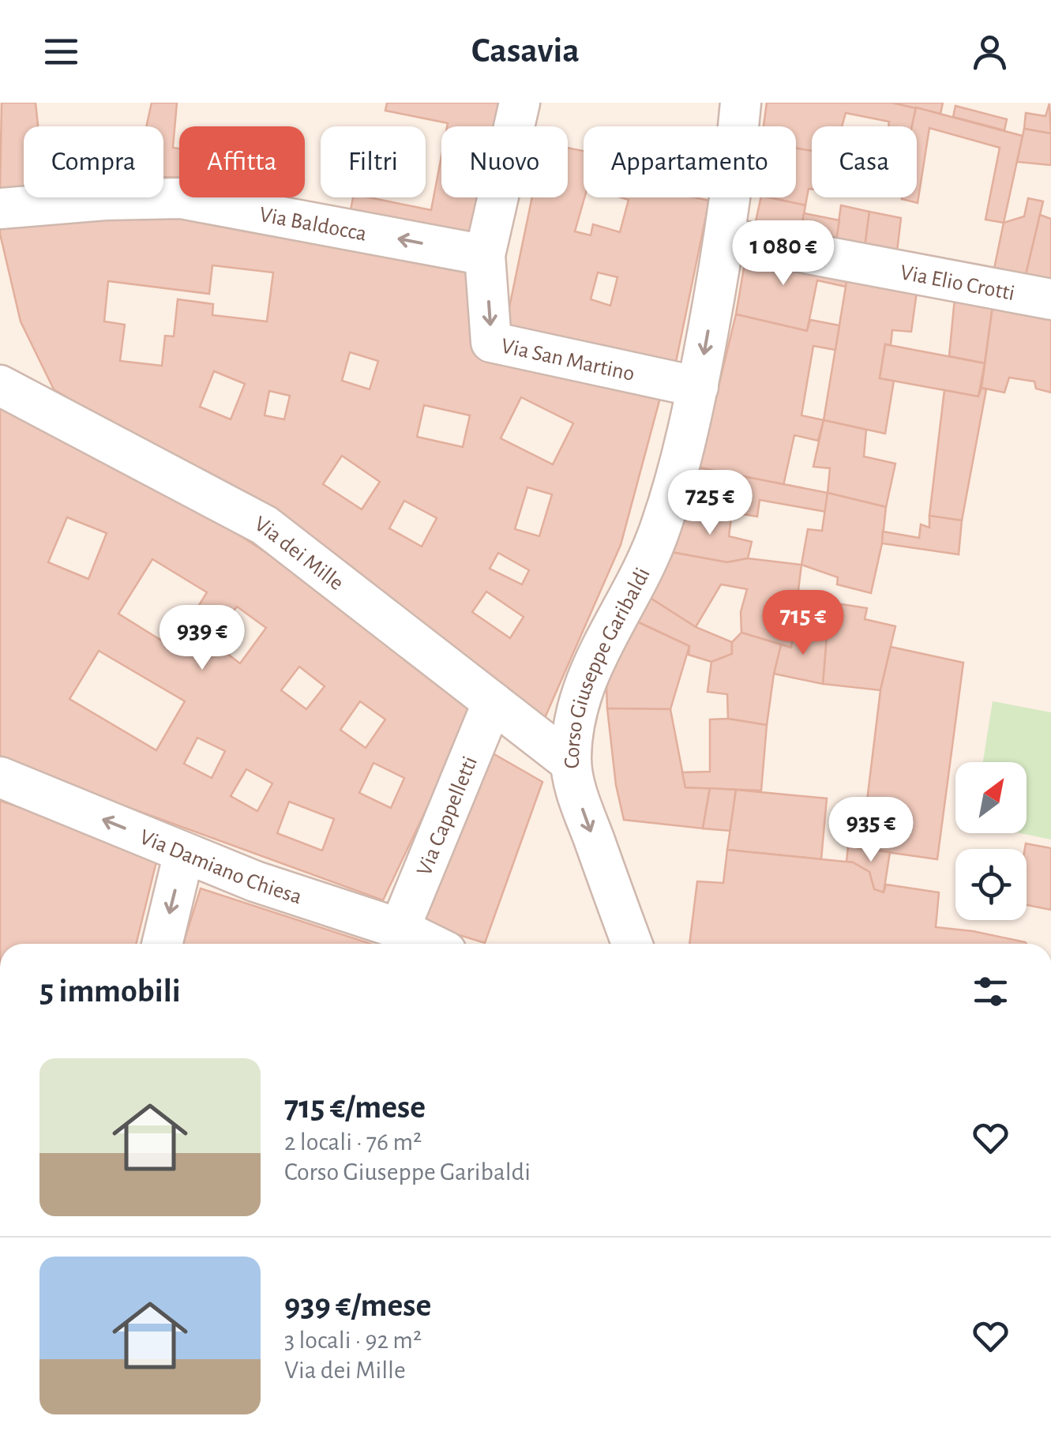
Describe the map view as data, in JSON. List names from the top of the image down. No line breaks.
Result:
{"streets":{"street":["Via Baldocca","Via Elio Crotti","Via San Martino","Via dei Mille","Corso Giuseppe Garibaldi","Via Cappelletti","Via Damiano Chiesa"]},"crossings":[["Via Baldocca","Via San Martino"],["Via Elio Crotti","Corso Giuseppe Garibaldi"],["Via San Martino","Corso Giuseppe Garibaldi"],["Via dei Mille","Corso Giuseppe Garibaldi"],["Via dei Mille","Via Cappelletti"],["Via Cappelletti","Via Damiano Chiesa"]],"one_way":["Via Baldocca","Via San Martino","Corso Giuseppe Garibaldi","Via Damiano Chiesa"],"north":"top right","page":{"header":"Casavia","chip":["Compra","Affitta","Filtri","Nuovo","Appartamento","Casa"],"price":["1 080 €","725 €","715 €","939 €","935 €"],"heading":"5 immobili","list":[{"name":"715 €/mese","note":"2 locali · 76 m² · Corso Giuseppe Garibaldi"},{"name":"939 €/mese","note":"3 locali · 92 m² · Via dei Mille"}]}}
